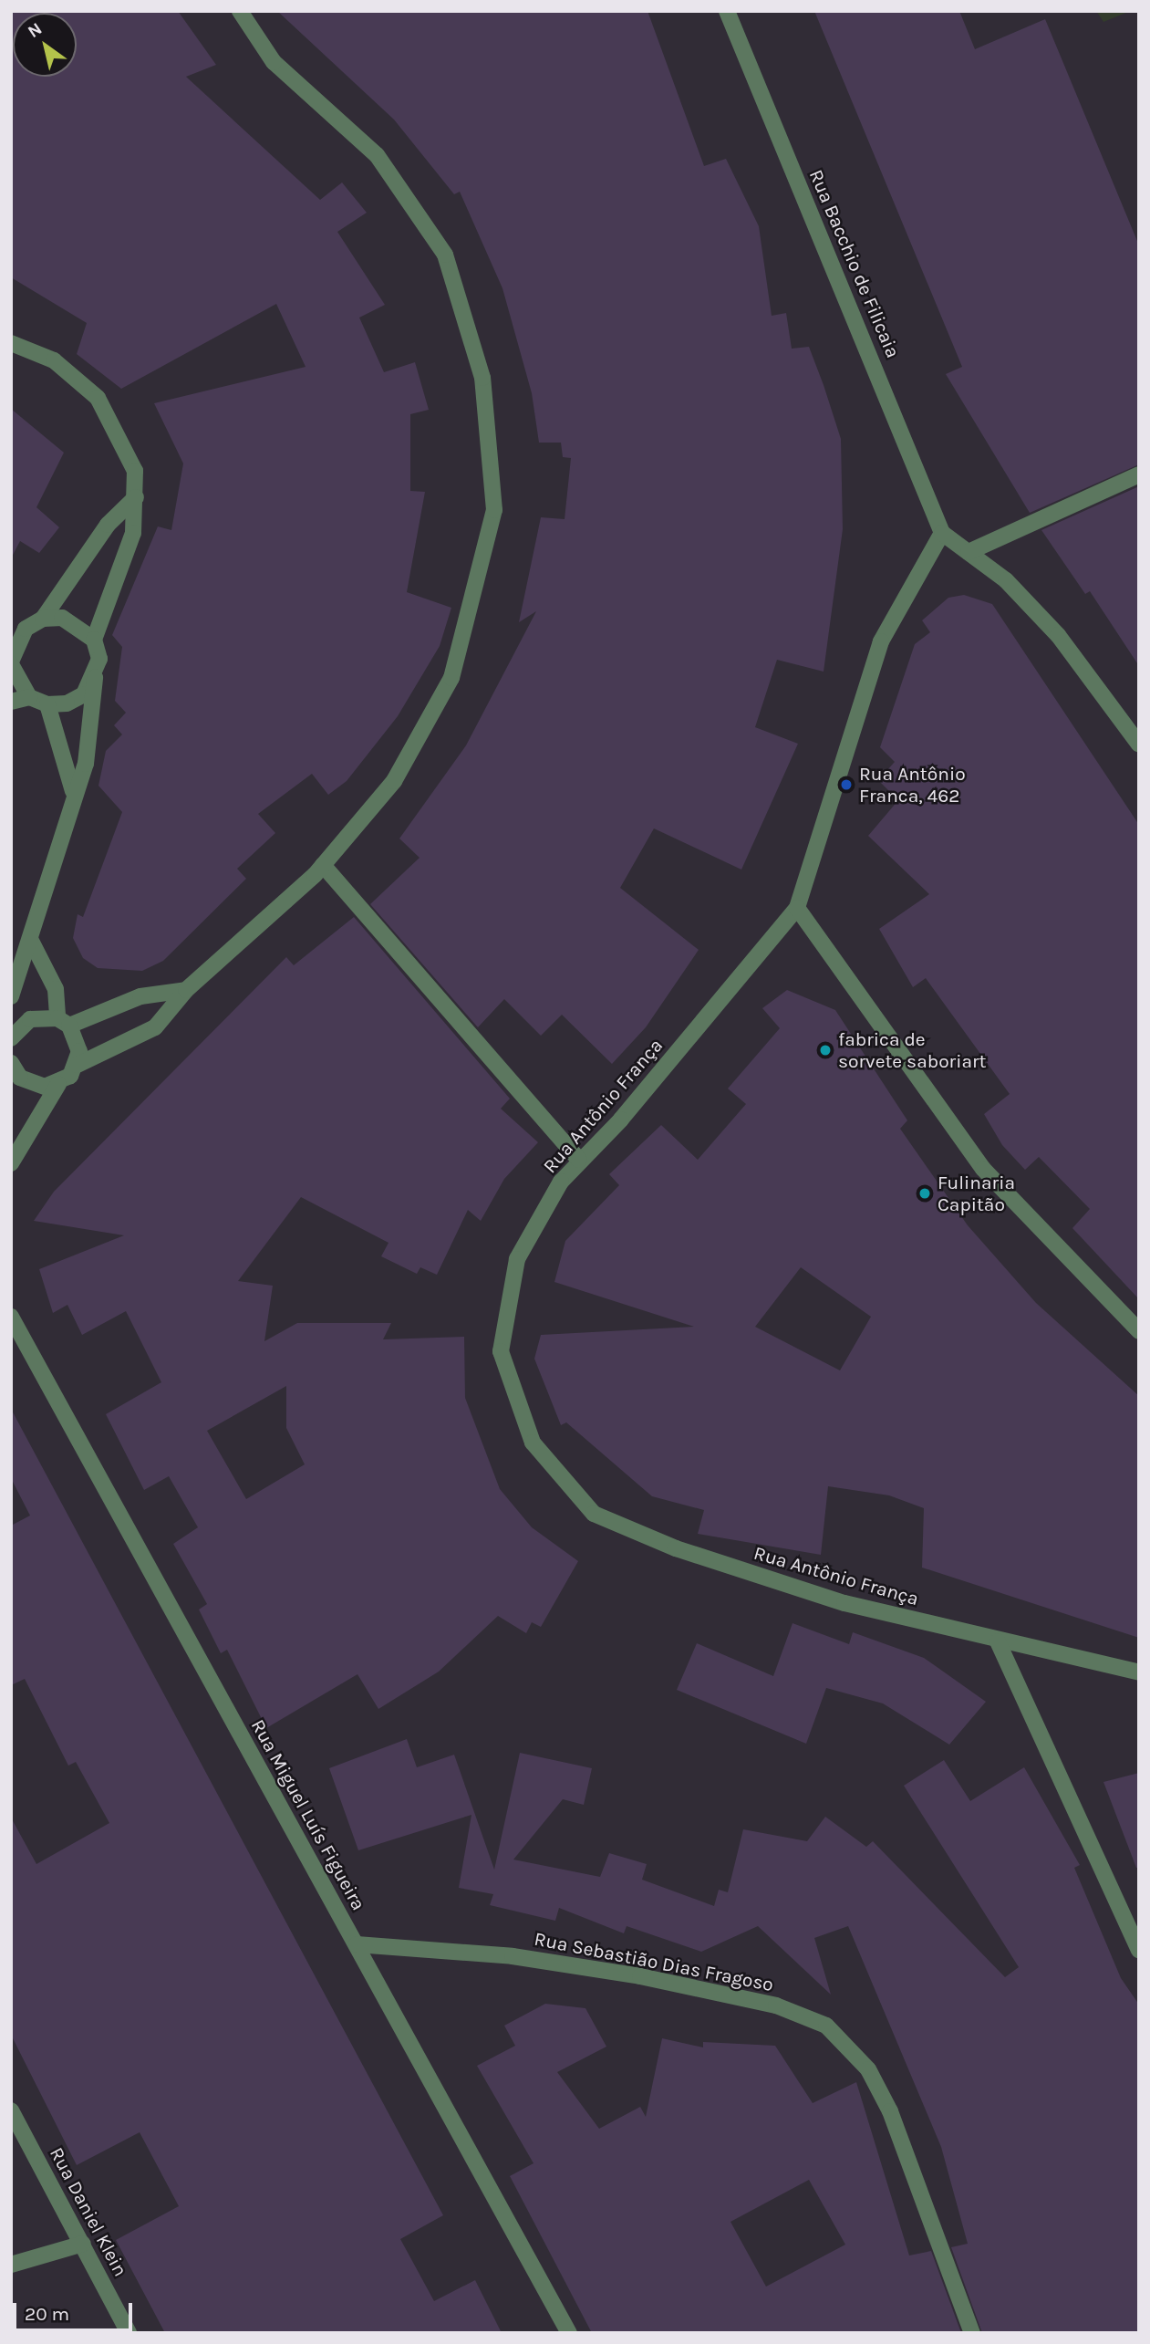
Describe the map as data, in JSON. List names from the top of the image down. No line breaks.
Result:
{"streets":{"street":["Rua Bacchio de Filicaia","Rua Antônio França","Rua Miguel Luís Figueira","Rua Sebastião Dias Fragoso","Rua Daniel Klein"]},"crossings":[["Rua Bacchio de Filicaia","Rua Antônio França"],["Rua Miguel Luís Figueira","Rua Sebastião Dias Fragoso"]],"places":["Rua Antônio Franca, 462","fabrica de sorvete saboriart","Fulinaria Capitão"],"scale_bar":"20 m","north":"top left"}
